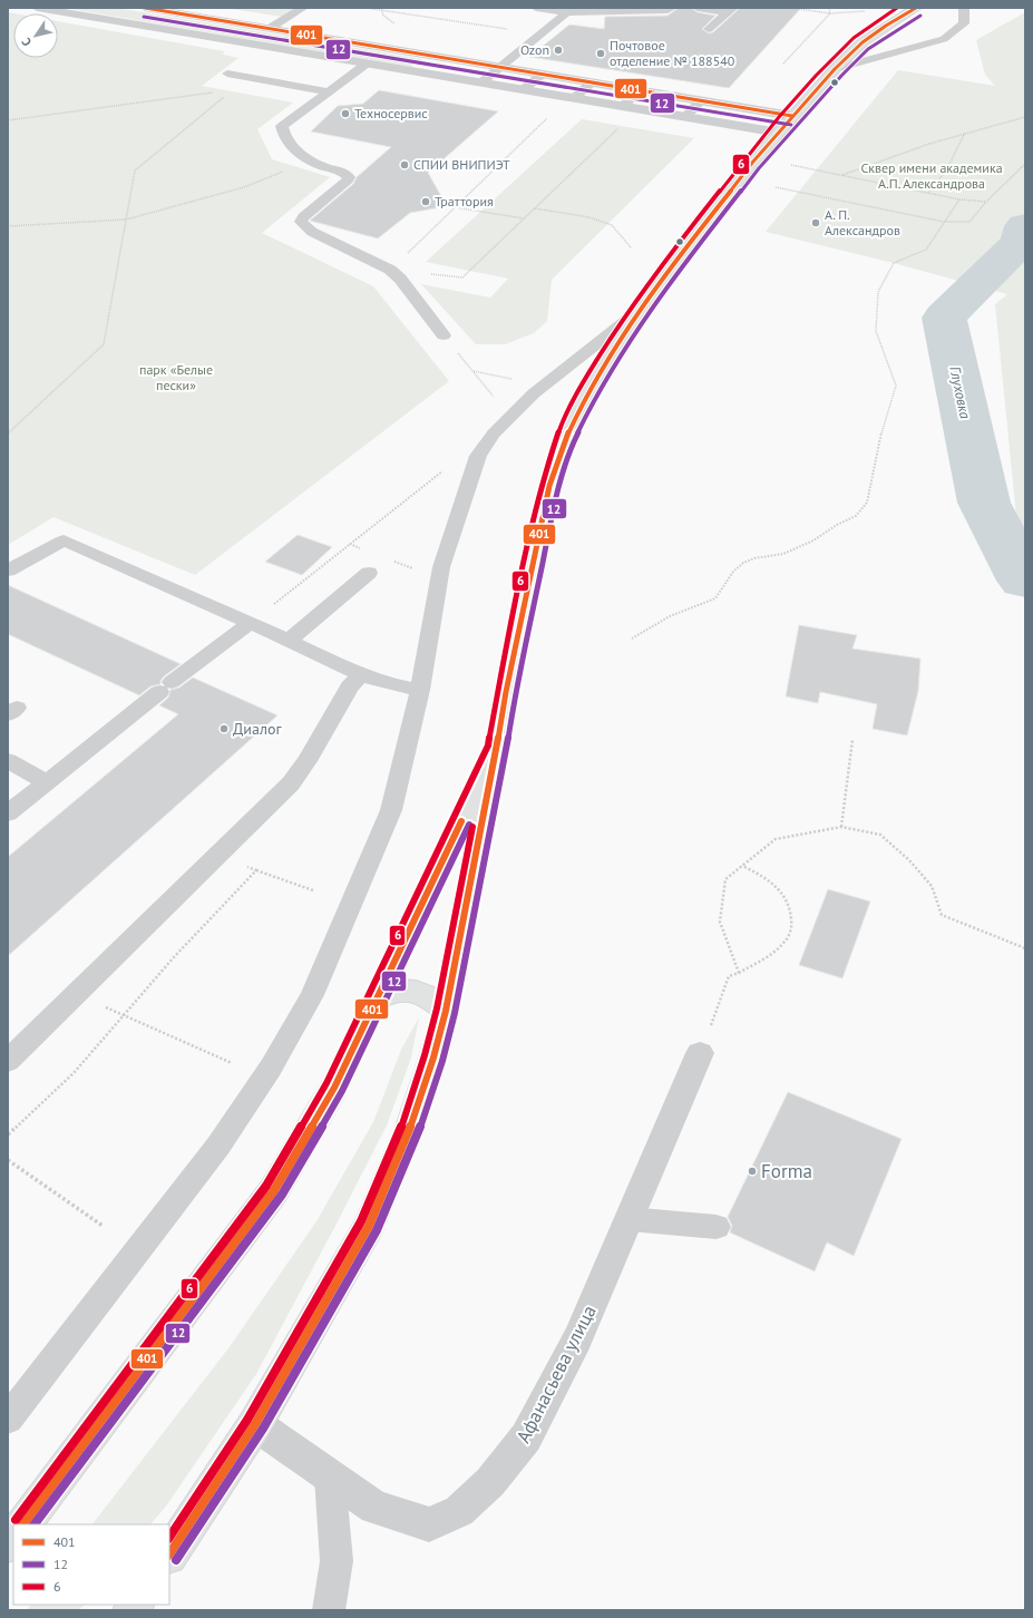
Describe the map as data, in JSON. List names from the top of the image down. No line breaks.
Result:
{"streets":{"street":["Афанасьева улица"]},"water":["Глуховка"],"parks":["Сквер имени академика А.П. Александрова","парк «Белые пески»"],"places":["Ozon","Почтовое отделение № 188540","Техносервис","СПИИ ВНИПИЭТ","Траттория","А. П. Александров","Диалог","Forma"],"lines":["transit line 401","transit line 6","transit line 12"],"legend":["401","12","6"],"north":"bottom left"}
